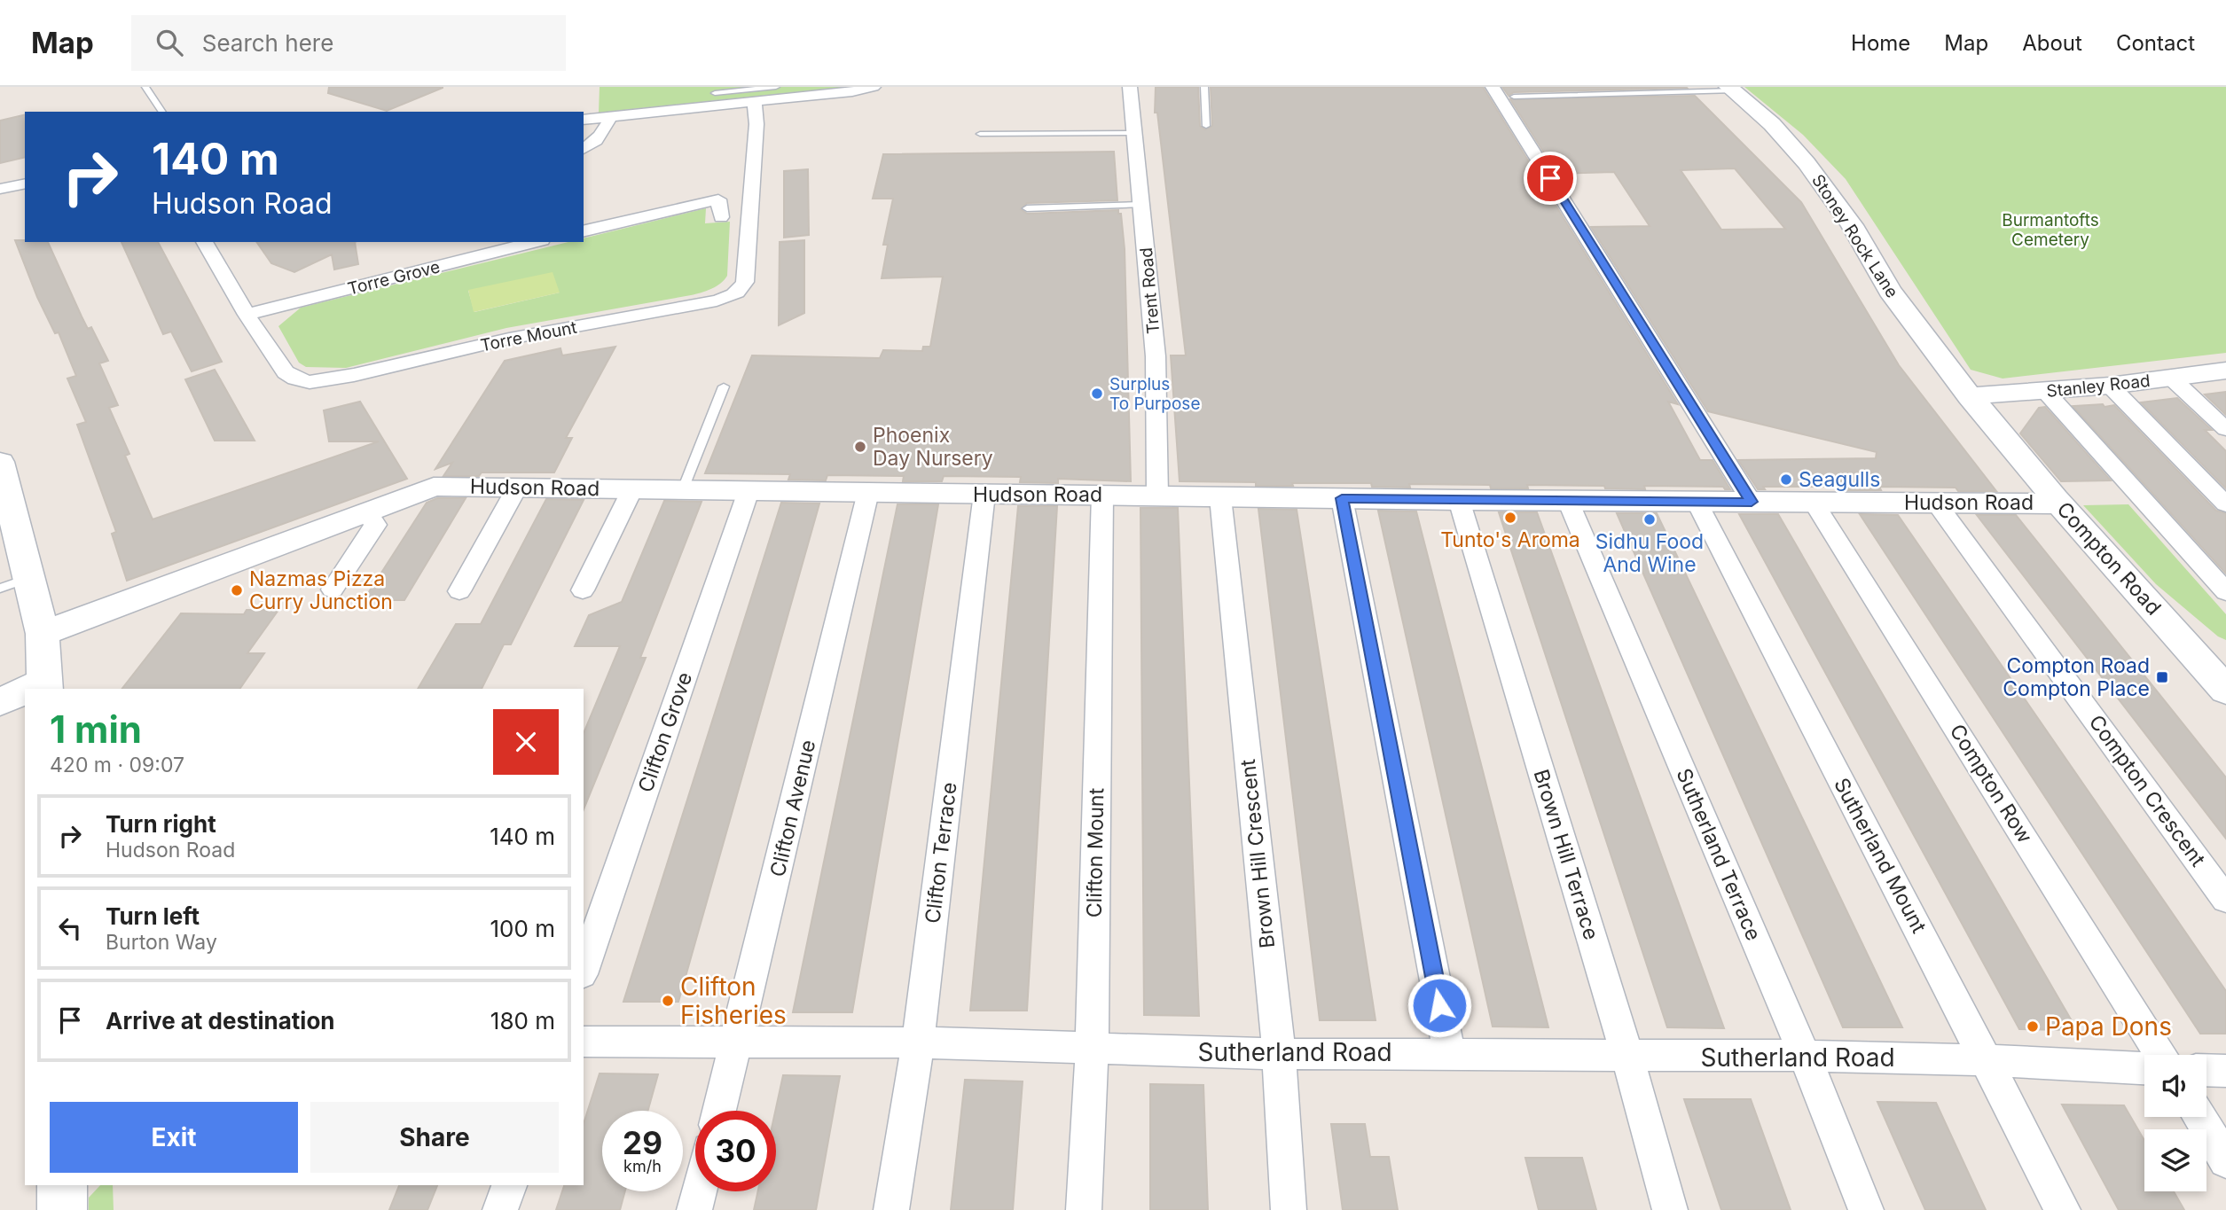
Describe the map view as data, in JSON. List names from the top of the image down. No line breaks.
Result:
{"streets":{"street":["Stoney Rock Lane","Torre Grove","Trent Road","Torre Mount","Stanley Road","Hudson Road","Compton Road","Clifton Grove","Compton Row","Compton Crescent","Clifton Avenue","Clifton Terrace","Clifton Mount","Brown Hill Crescent","Brown Hill Terrace","Sutherland Terrace","Sutherland Mount","Sutherland Road"]},"crossings":[["Stoney Rock Lane","Stanley Road"],["Stoney Rock Lane","Compton Road"],["Torre Grove","Torre Mount"],["Trent Road","Hudson Road"],["Stanley Road","Compton Road"],["Hudson Road","Compton Road"],["Hudson Road","Clifton Grove"],["Hudson Road","Compton Row"],["Hudson Road","Compton Crescent"],["Hudson Road","Clifton Avenue"],["Hudson Road","Clifton Terrace"],["Hudson Road","Clifton Mount"],["Hudson Road","Brown Hill Crescent"],["Hudson Road","Brown Hill Terrace"],["Hudson Road","Sutherland Terrace"],["Hudson Road","Sutherland Mount"],["Clifton Avenue","Sutherland Road"],["Clifton Terrace","Sutherland Road"],["Clifton Mount","Sutherland Road"],["Brown Hill Crescent","Sutherland Road"],["Brown Hill Terrace","Sutherland Road"],["Sutherland Terrace","Sutherland Road"],["Sutherland Mount","Sutherland Road"]],"parks":["Burmantofts Cemetery"],"places":{"other":["Surplus To Purpose","Phoenix Day Nursery","Seagulls","Tunto's Aroma","Sidhu Food And Wine","Nazmas Pizza Curry Junction","Clifton Fisheries","Papa Dons"],"transit":["Compton Road Compton Place"]},"page":{"header":"Map","search":"Search here","nav":["Home","Map","About","Contact"],"turn":["140 m","Hudson Road"],"heading":["1 min","420 m · 09:07"],"list":[{"name":"Turn right","note":"Hudson Road","value":"140 m"},{"name":"Turn left","note":"Burton Way","value":"100 m"},{"name":"Arrive at destination","value":"180 m"}],"buttons":["Exit","Share"],"speed":"29 km/h","limit":"30"}}
